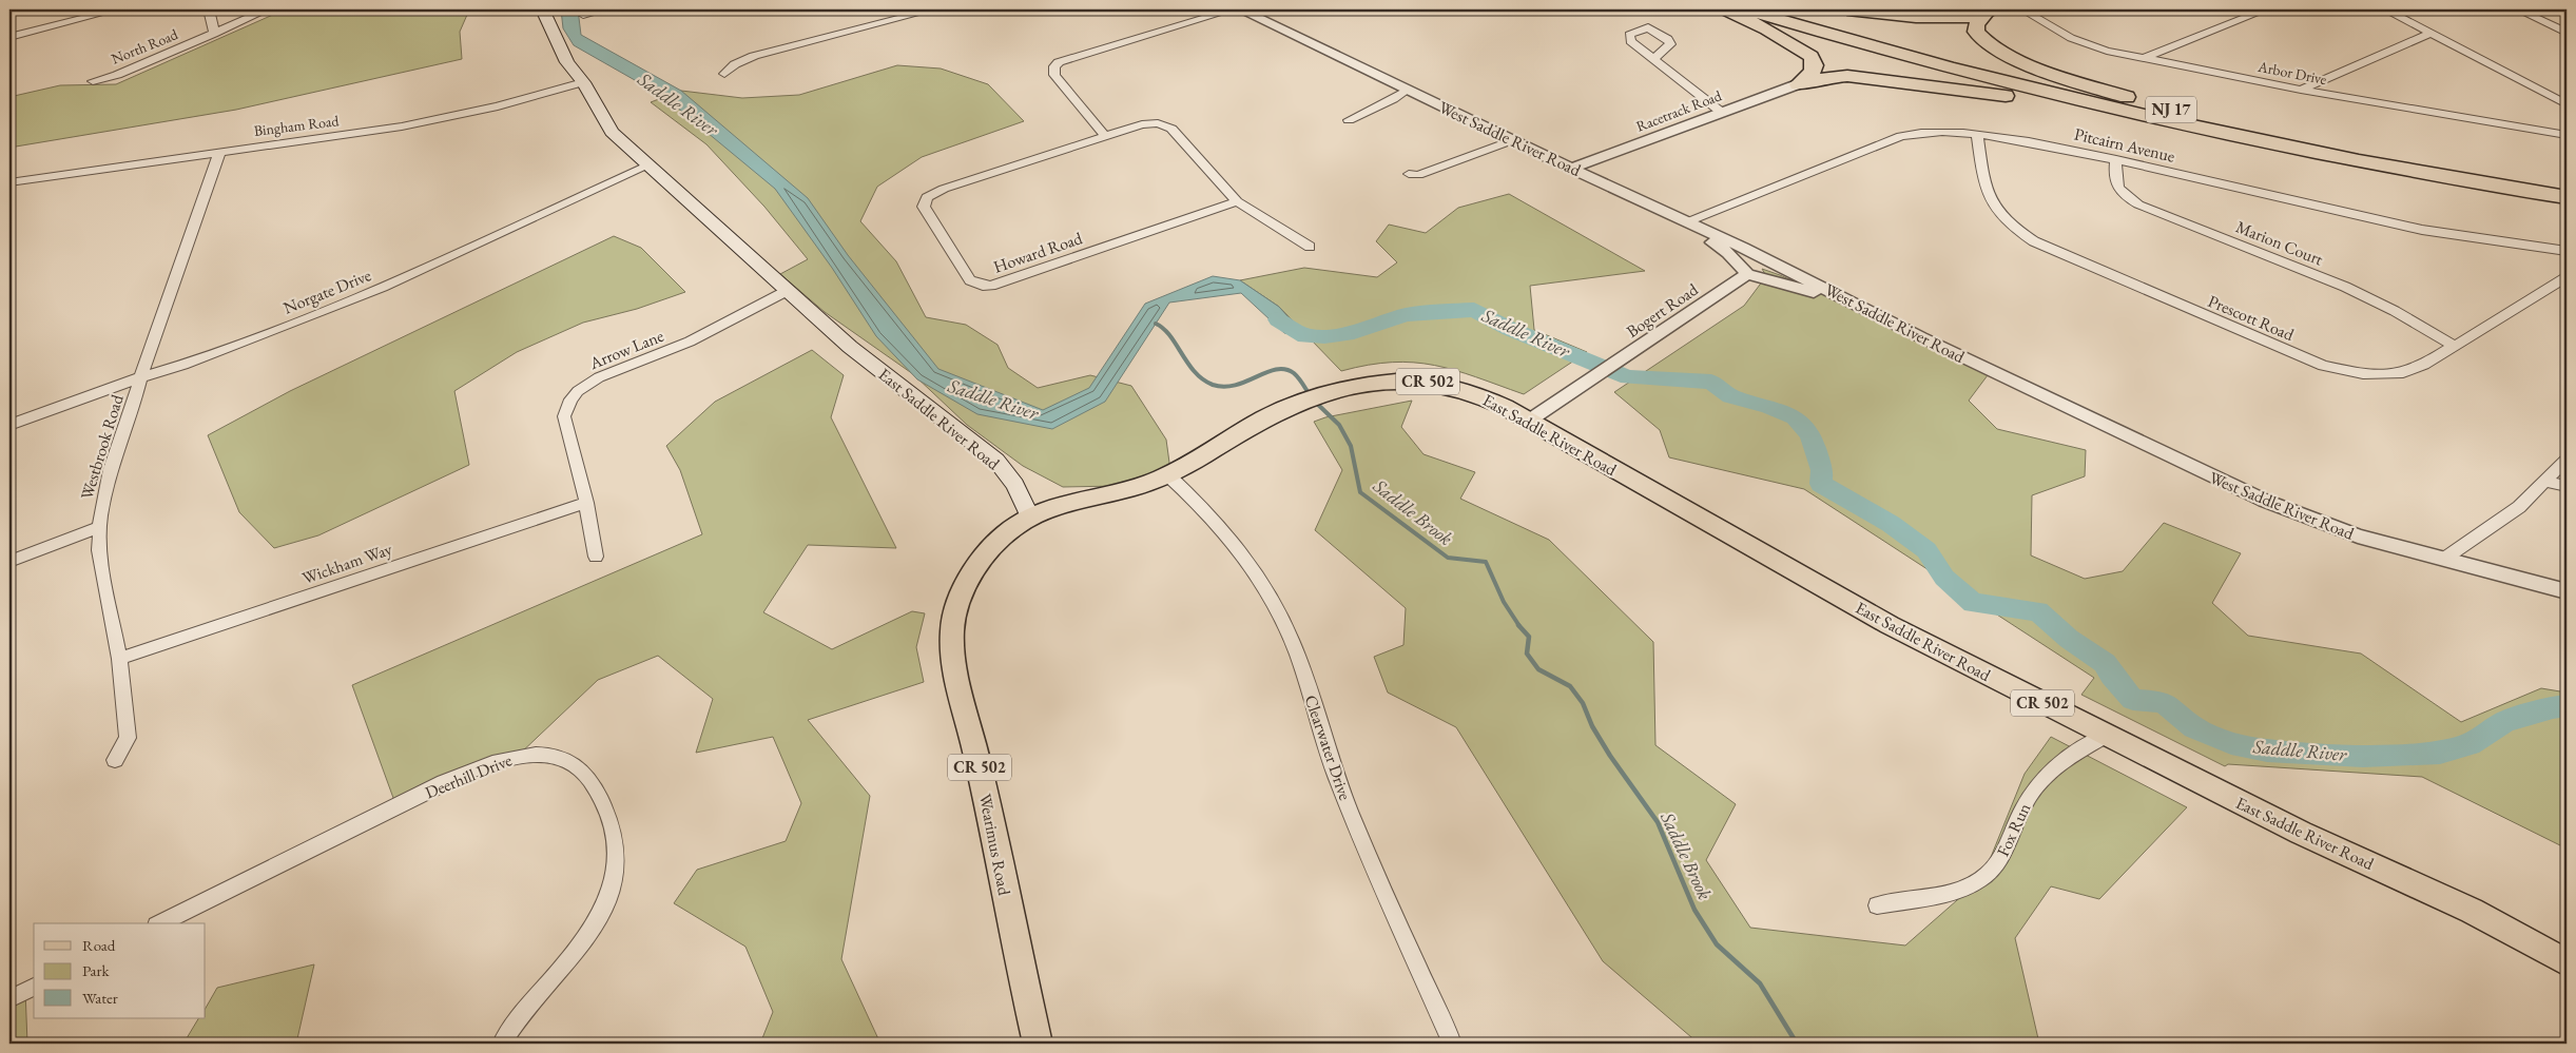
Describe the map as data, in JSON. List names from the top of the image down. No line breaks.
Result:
{"streets":{"highway":["NJ 17"],"main road":["CR 502","East Saddle River Road","Wearimus Road"],"street":["North Road","Arbor Drive","Racetrack Road","Bingham Road","West Saddle River Road","Pitcairn Avenue","Marion Court","Howard Road","Norgate Drive","Bogert Road","Prescott Road","Arrow Lane","Westbrook Road","Wickham Way","Clearwater Drive","Deerhill Drive","Fox Run"]},"crossings":[["Racetrack Road","West Saddle River Road"],["Bingham Road","East Saddle River Road"],["Bingham Road","Westbrook Road"],["West Saddle River Road","Pitcairn Avenue"],["Pitcairn Avenue","Marion Court"],["Pitcairn Avenue","Prescott Road"],["Marion Court","Prescott Road"],["Norgate Drive","East Saddle River Road"],["Norgate Drive","Westbrook Road"],["Bogert Road","East Saddle River Road"],["Arrow Lane","East Saddle River Road"],["Arrow Lane","Wickham Way"],["East Saddle River Road","Clearwater Drive"],["East Saddle River Road","Fox Run"],["East Saddle River Road","Wearimus Road"],["Westbrook Road","Wickham Way"]],"water":["Saddle River","Saddle Brook"],"legend":["Road","Park","Water"]}
